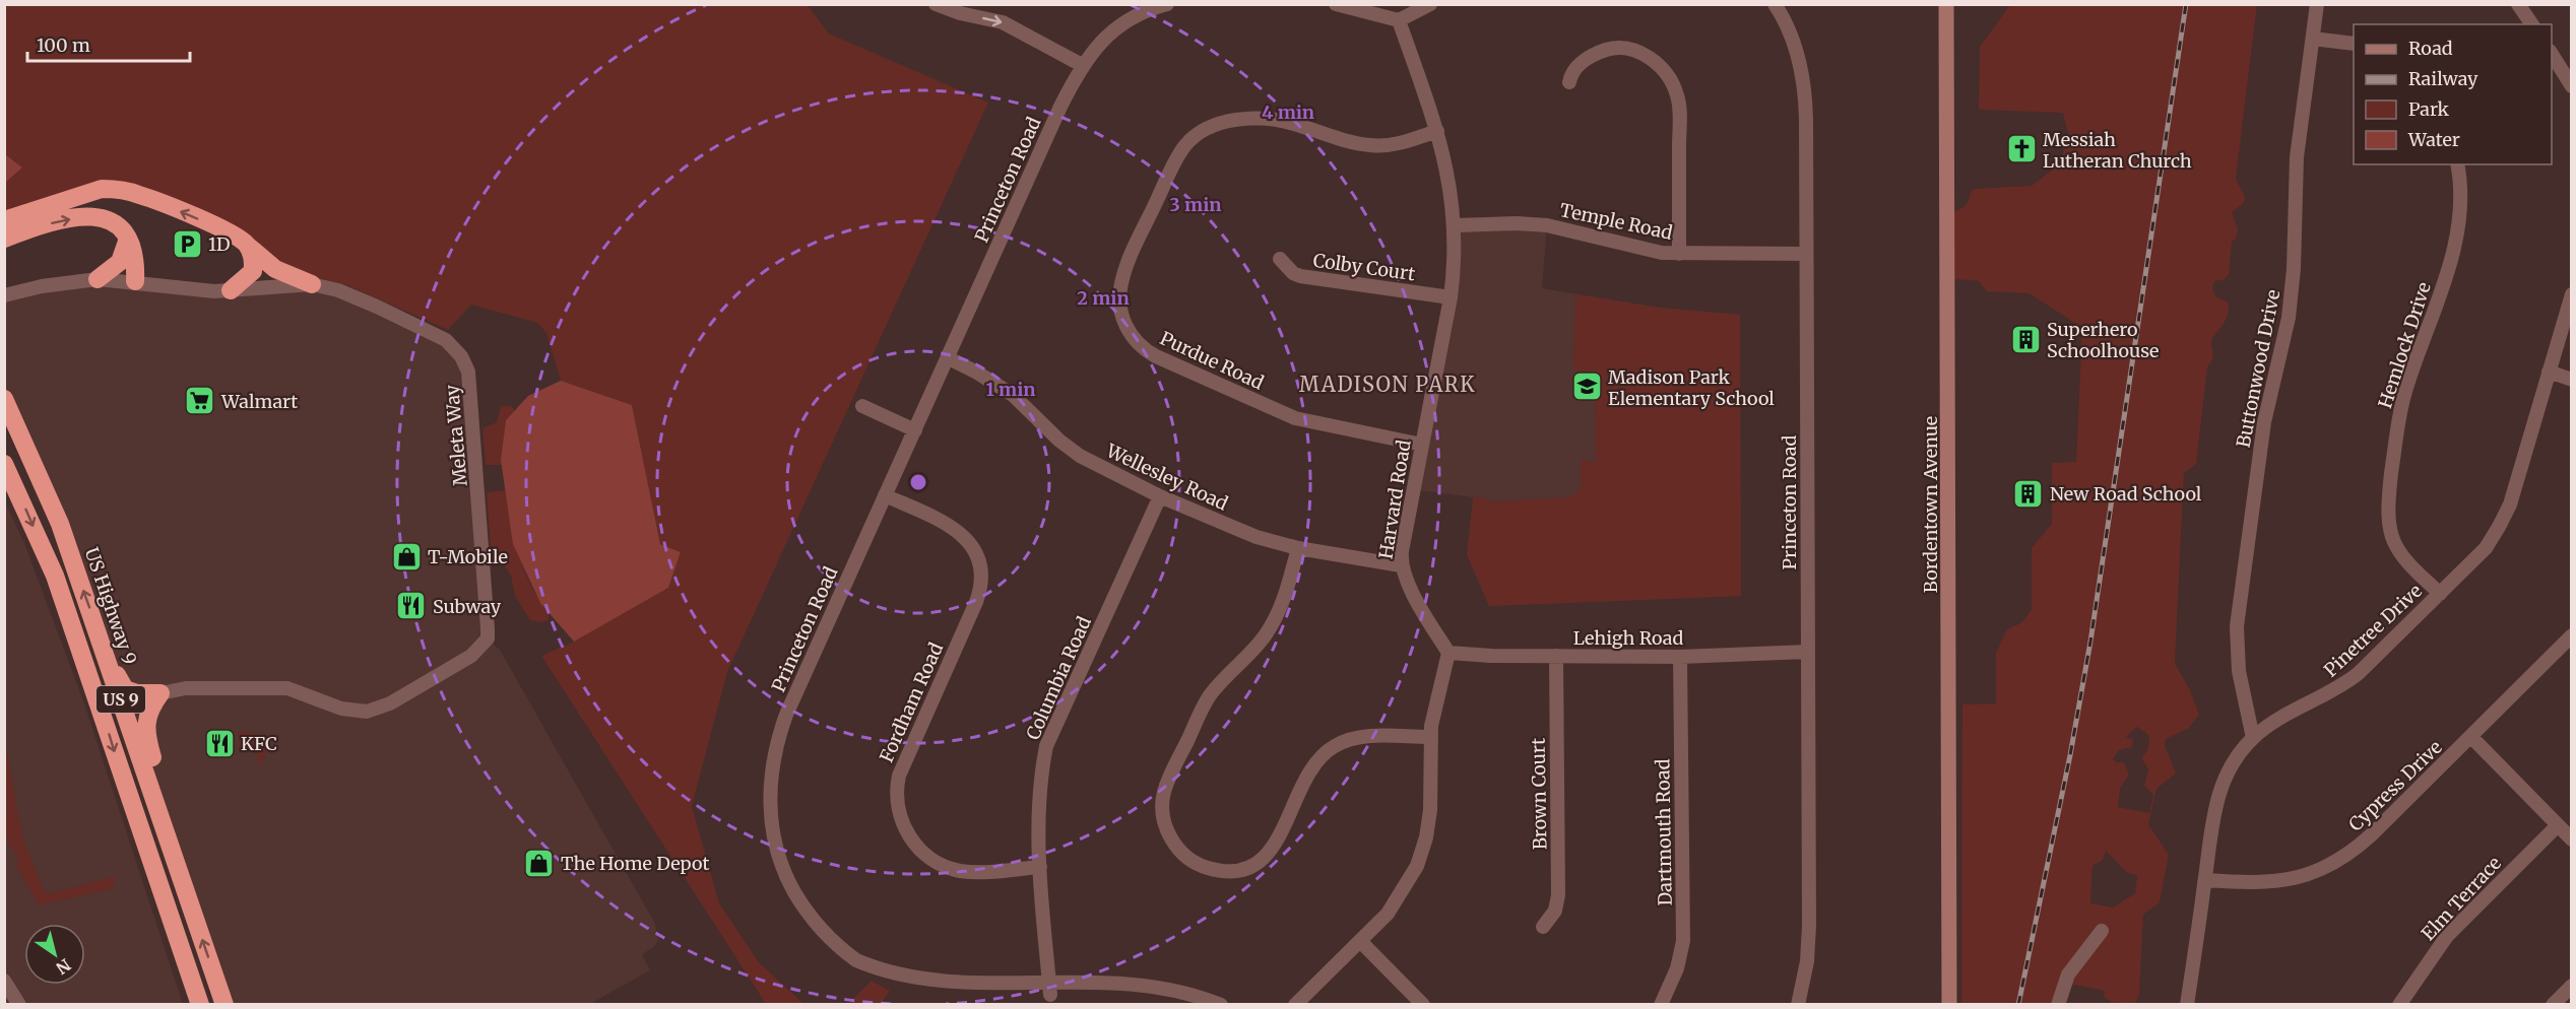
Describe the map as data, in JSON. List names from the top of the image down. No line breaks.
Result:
{"streets":{"highway":["US Highway 9","US 9"],"street":["Princeton Road","Temple Road","Colby Court","Hemlock Drive","Purdue Road","Buttonwood Drive","Meleta Way","Wellesley Road","Harvard Road","Bordentown Avenue","Pinetree Drive","Lehigh Road","Columbia Road","Fordham Road","Cypress Drive","Brown Court","Dartmouth Road","Elm Terrace"]},"crossings":[["Princeton Road","Temple Road"],["Princeton Road","Wellesley Road"],["Princeton Road","Lehigh Road"],["Princeton Road","Fordham Road"],["Temple Road","Harvard Road"],["Colby Court","Harvard Road"],["Hemlock Drive","Pinetree Drive"],["Purdue Road","Harvard Road"],["Buttonwood Drive","Pinetree Drive"],["Wellesley Road","Harvard Road"],["Wellesley Road","Columbia Road"],["Harvard Road","Lehigh Road"],["Pinetree Drive","Cypress Drive"],["Lehigh Road","Brown Court"],["Lehigh Road","Dartmouth Road"],["Columbia Road","Fordham Road"]],"districts":["MADISON PARK"],"places":{"church":["Messiah Lutheran Church"],"parking":["1D"],"building":["Superhero Schoolhouse","New Road School"],"school or university":["Madison Park Elementary School"],"supermarket":["Walmart"],"shop":["T-Mobile","The Home Depot"],"restaurant":["Subway","KFC"]},"legend":["Road","Railway","Park","Water"],"scale_bar":"100 m","north":"bottom right","rings":["4 min","3 min","2 min","1 min"]}
